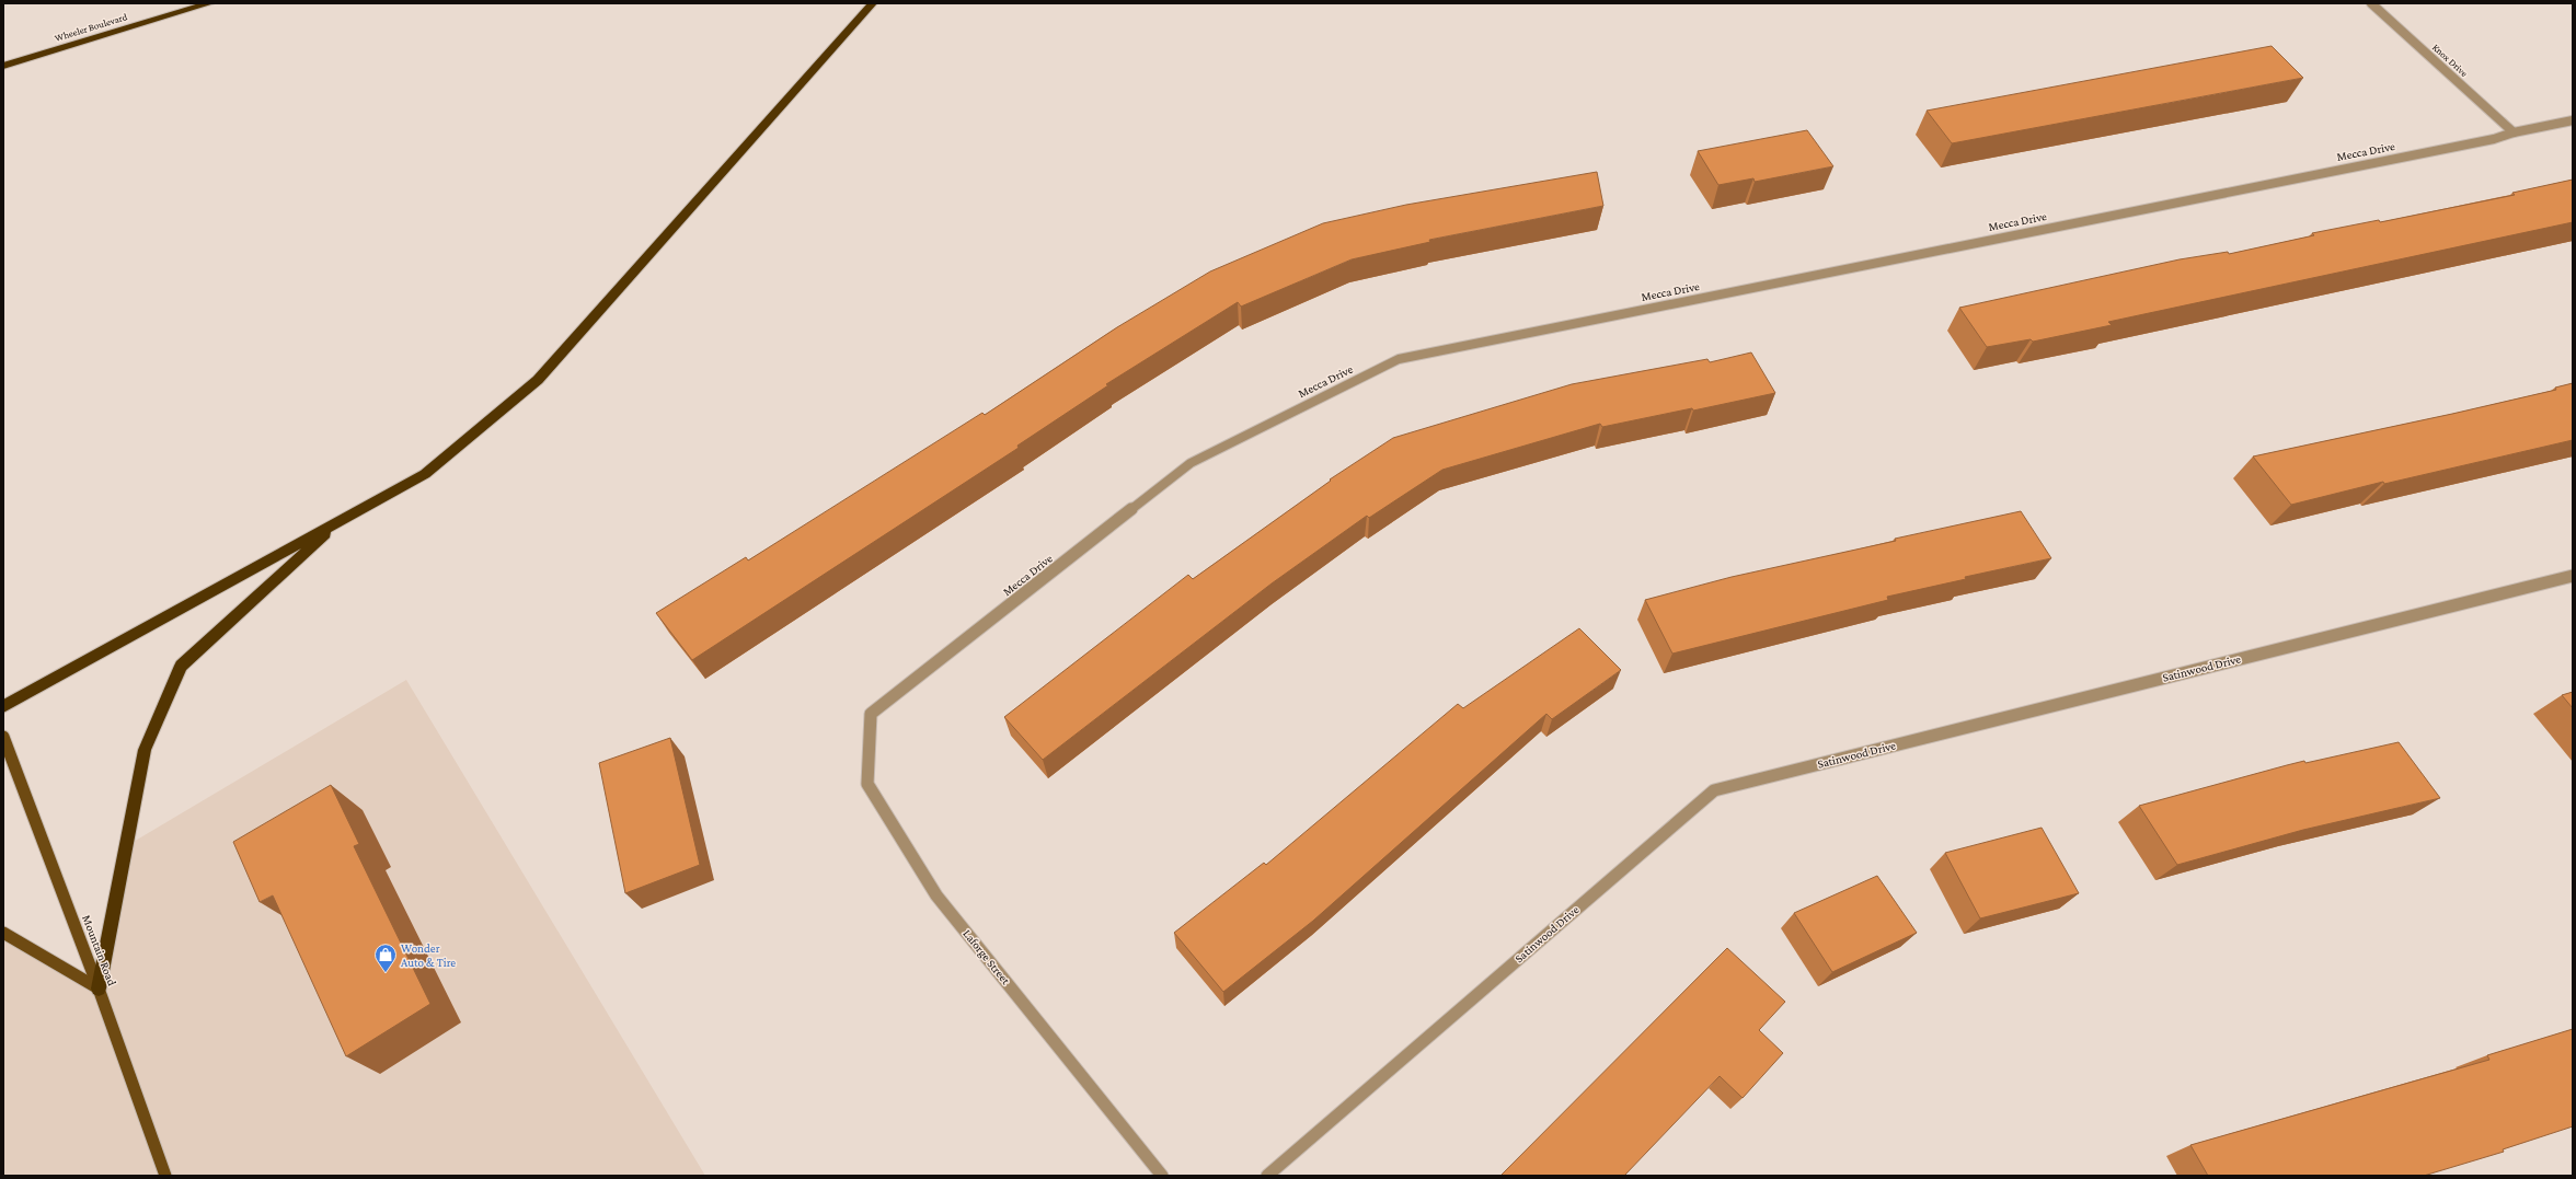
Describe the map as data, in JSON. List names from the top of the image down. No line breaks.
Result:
{"streets":{"highway":["Wheeler Boulevard"],"main road":["Mountain Road"],"street":["Knox Drive","Mecca Drive","Satinwood Drive","Laforge Street"]},"crossings":[["Knox Drive","Mecca Drive"],["Mecca Drive","Laforge Street"]],"places":{"shop":["Wonder Auto & Tire"]}}
